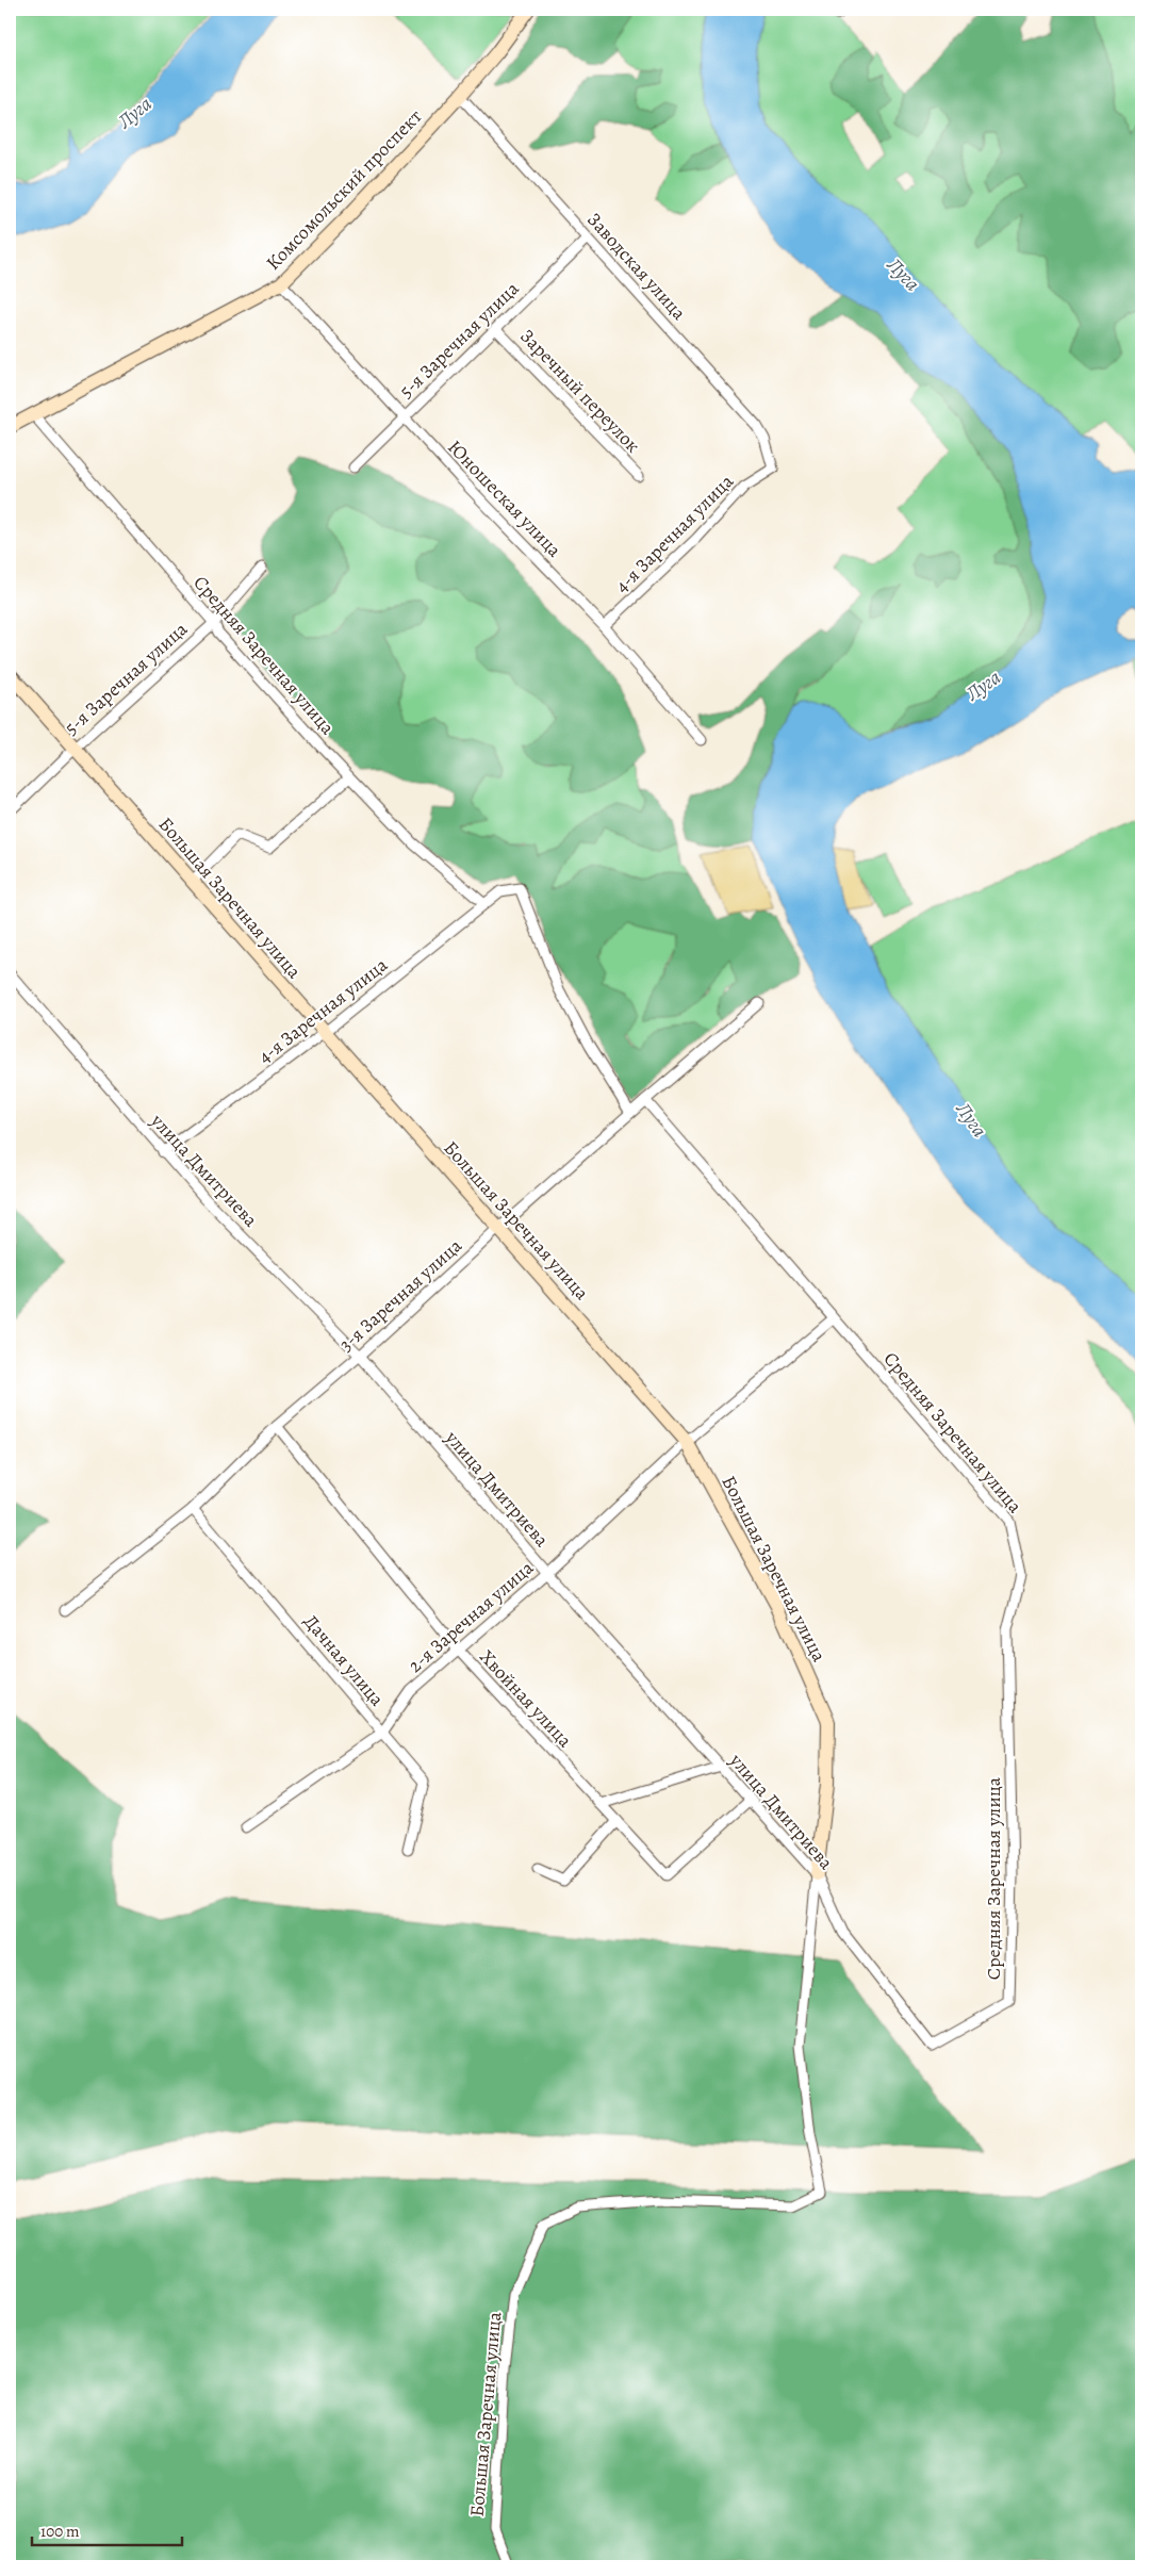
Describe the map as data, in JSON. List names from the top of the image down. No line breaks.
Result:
{"streets":{"street":["Комсомольский проспект","Заводская улица","5-я Заречная улица","Заречный переулок","Юношеская улица","4-я Заречная улица","Средняя Заречная улица","Большая Заречная улица","улица Дмитриева","3-я Заречная улица","2-я Заречная улица","Дачная улица","Хвойная улица"]},"crossings":[["Комсомольский проспект","Заводская улица"],["Комсомольский проспект","Юношеская улица"],["Комсомольский проспект","Средняя Заречная улица"],["Заводская улица","5-я Заречная улица"],["Заводская улица","4-я Заречная улица"],["5-я Заречная улица","Заречный переулок"],["5-я Заречная улица","Юношеская улица"],["5-я Заречная улица","Средняя Заречная улица"],["5-я Заречная улица","Большая Заречная улица"],["Юношеская улица","4-я Заречная улица"],["4-я Заречная улица","Средняя Заречная улица"],["4-я Заречная улица","Большая Заречная улица"],["4-я Заречная улица","улица Дмитриева"],["4-я Заречная улица","3-я Заречная улица"],["Средняя Заречная улица","улица Дмитриева"],["Средняя Заречная улица","3-я Заречная улица"],["Средняя Заречная улица","2-я Заречная улица"],["Большая Заречная улица","улица Дмитриева"],["Большая Заречная улица","3-я Заречная улица"],["Большая Заречная улица","2-я Заречная улица"],["улица Дмитриева","3-я Заречная улица"],["улица Дмитриева","2-я Заречная улица"],["улица Дмитриева","Хвойная улица"],["3-я Заречная улица","Дачная улица"],["3-я Заречная улица","Хвойная улица"],["2-я Заречная улица","Дачная улица"],["2-я Заречная улица","Хвойная улица"]],"water":["Луга"],"scale_bar":"100 m"}
